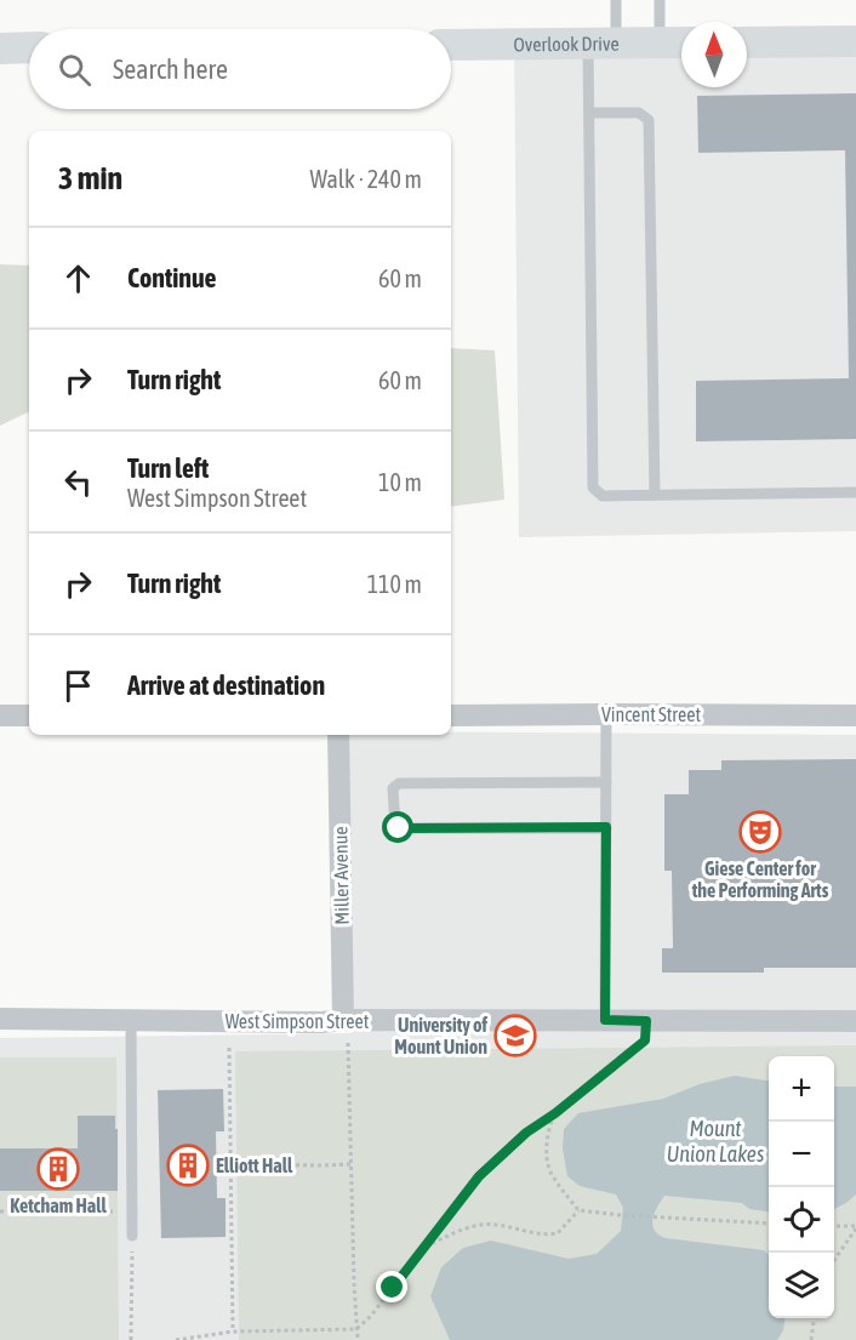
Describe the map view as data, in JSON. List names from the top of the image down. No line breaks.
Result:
{"streets":{"street":["Overlook Drive","Vincent Street","Miller Avenue","West Simpson Street"]},"crossings":[["Miller Avenue","West Simpson Street"]],"water":["Mount Union Lakes"],"places":{"theatre":["Giese Center for the Performing Arts"],"school or university":["University of Mount Union"],"building":["Elliott Hall","Ketcham Hall"]},"north":"top","page":{"search":"Search here","heading":["3 min","Walk · 240 m"],"list":[["Continue","60 m"],["Turn right","60 m"],["Turn left","West Simpson Street","10 m"],["Turn right","110 m"],"Arrive at destination"],"map_buttons":["+","−"]}}
